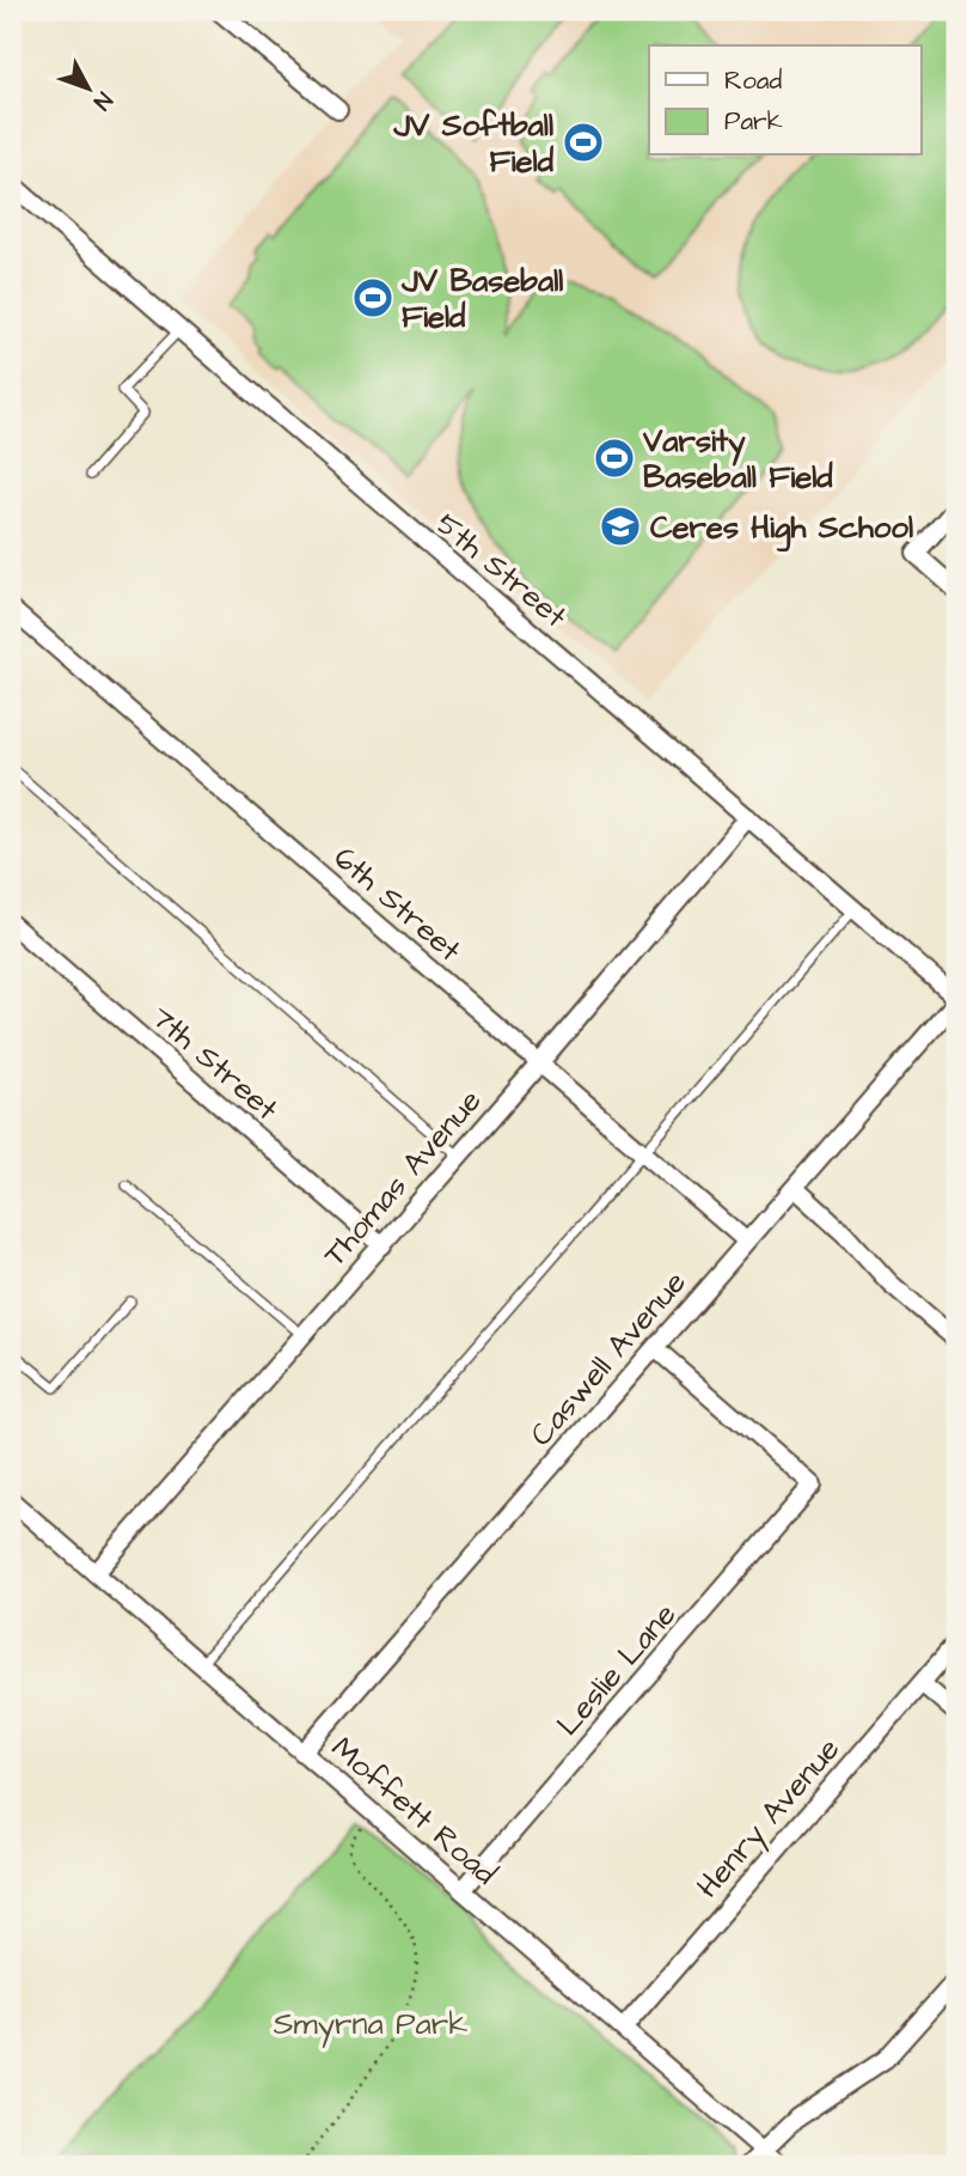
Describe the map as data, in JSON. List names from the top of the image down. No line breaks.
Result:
{"streets":{"street":["5th Street","6th Street","7th Street","Thomas Avenue","Caswell Avenue","Leslie Lane","Moffett Road","Henry Avenue"]},"crossings":[["5th Street","Thomas Avenue"],["5th Street","Caswell Avenue"],["6th Street","Thomas Avenue"],["6th Street","Caswell Avenue"],["7th Street","Thomas Avenue"],["Thomas Avenue","Moffett Road"],["Caswell Avenue","Leslie Lane"],["Caswell Avenue","Moffett Road"],["Leslie Lane","Moffett Road"],["Moffett Road","Henry Avenue"]],"parks":["Smyrna Park"],"places":{"sports":["JV Softball Field","JV Baseball Field","Varsity Baseball Field"],"school or university":["Ceres High School"]},"legend":["Road","Park"],"north":"bottom right"}
